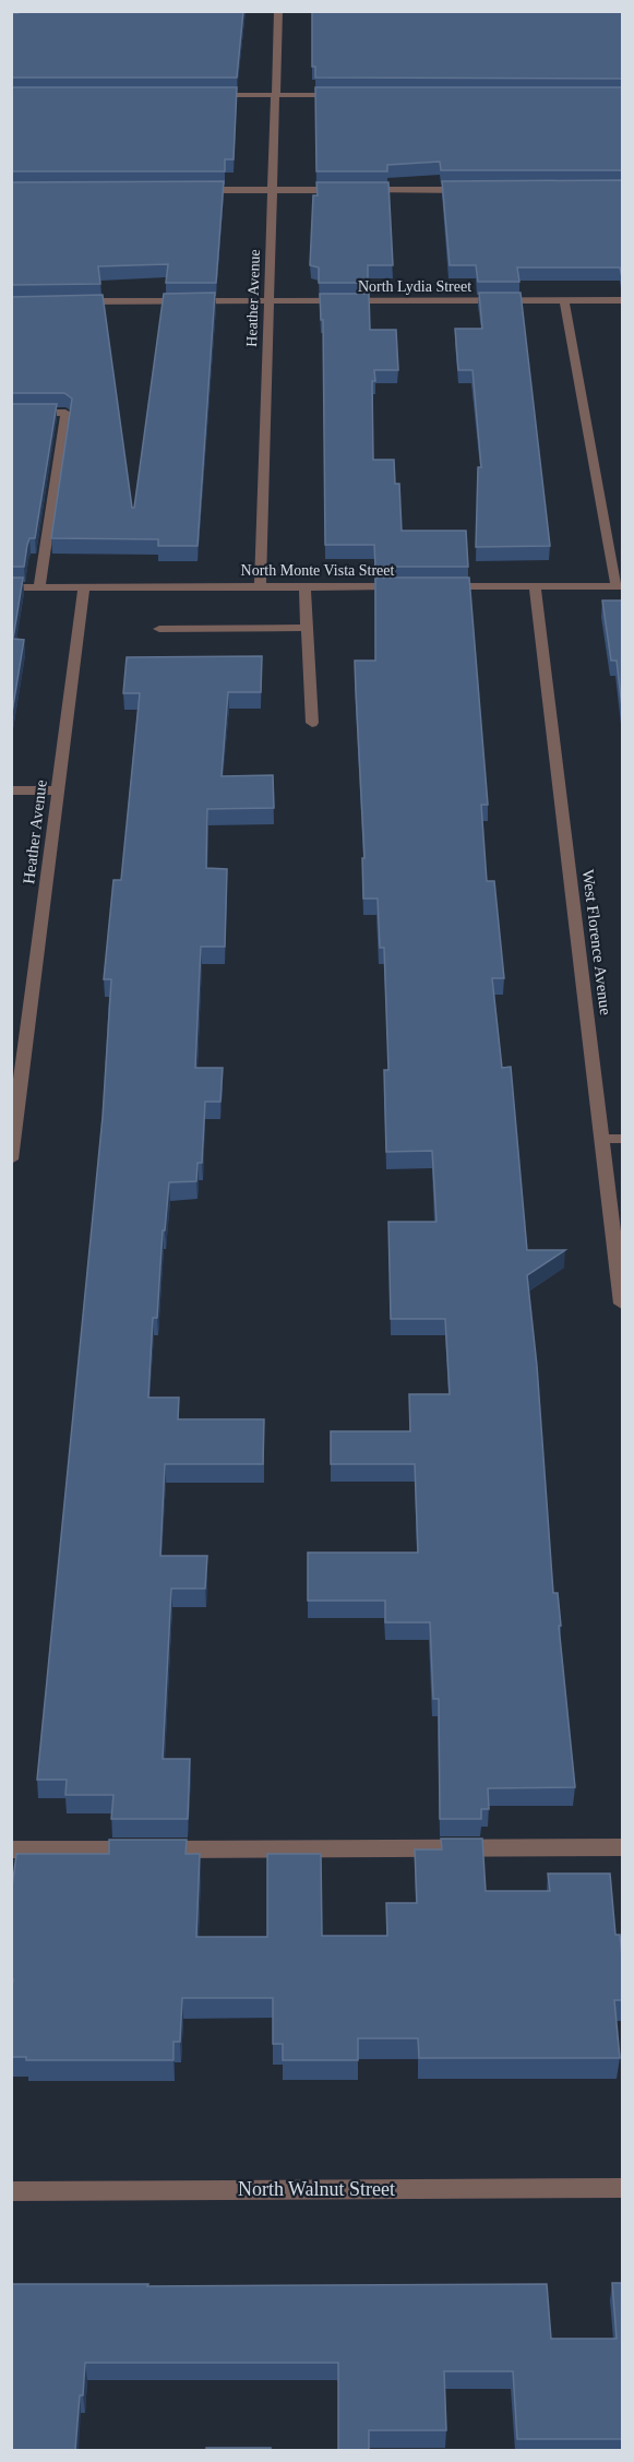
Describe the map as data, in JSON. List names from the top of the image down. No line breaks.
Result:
{"streets":{"street":["North Lydia Street","Heather Avenue","North Monte Vista Street","West Florence Avenue","North Walnut Street"]},"crossings":[["North Lydia Street","Heather Avenue"],["Heather Avenue","North Monte Vista Street"]]}
